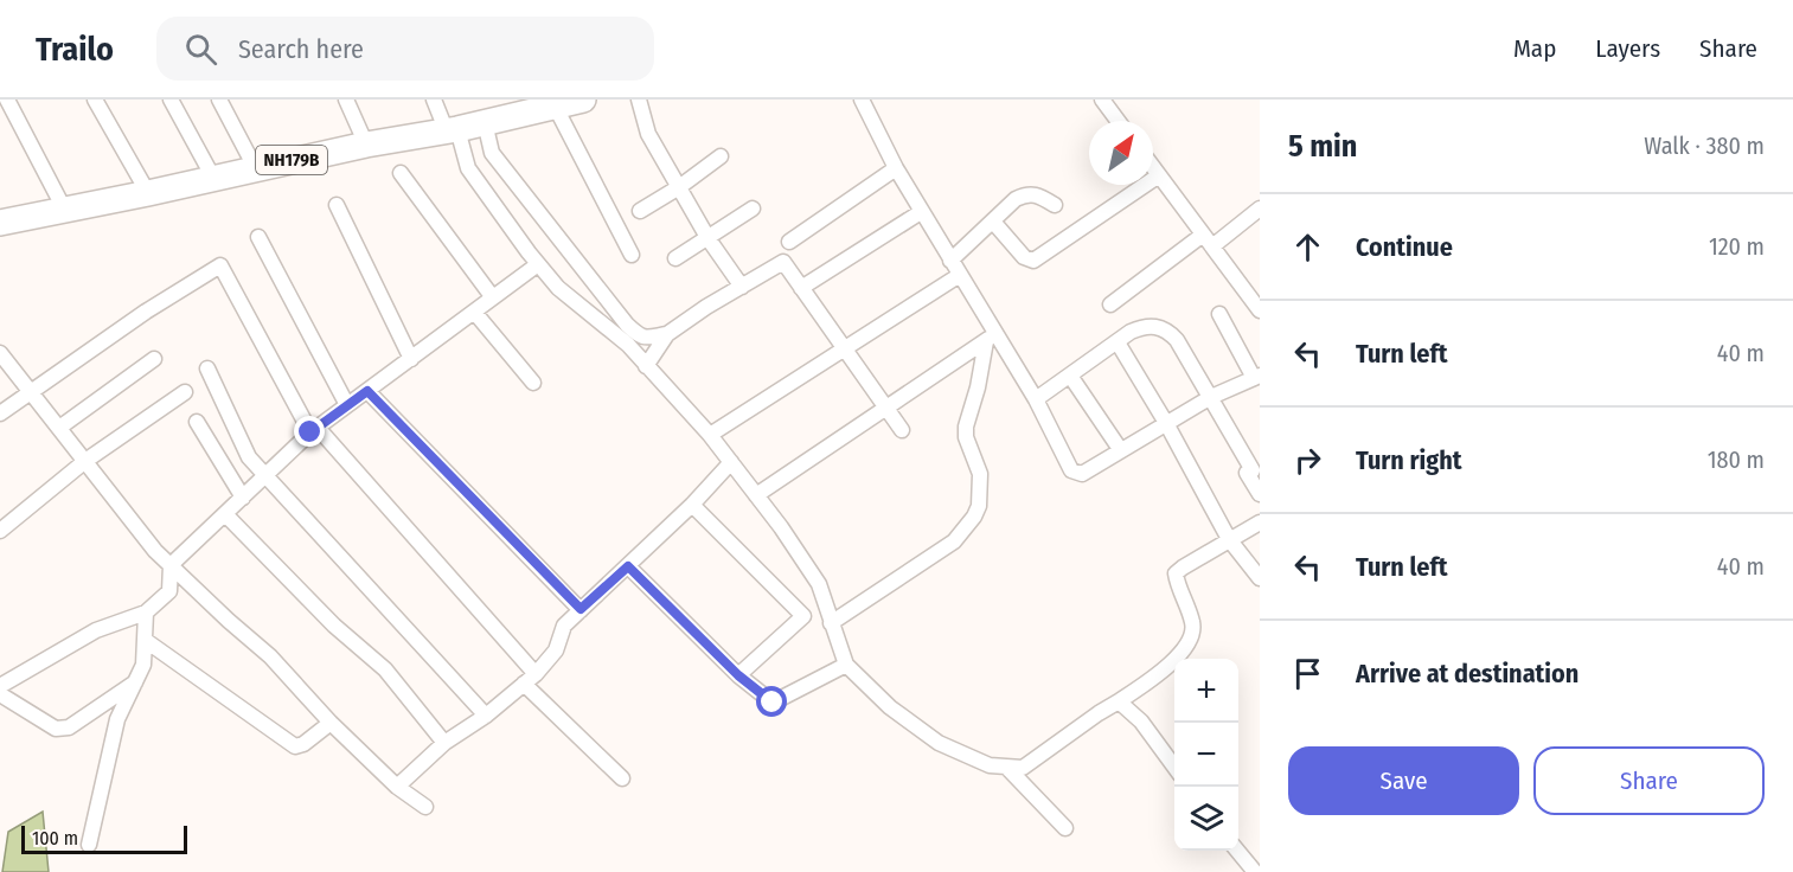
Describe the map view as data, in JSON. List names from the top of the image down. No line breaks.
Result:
{"streets":{"highway":["NH179B"]},"scale_bar":"100 m","north":"top right","page":{"header":"Trailo","search":"Search here","nav":["Map","Layers","Share"],"heading":["5 min","Walk · 380 m"],"list":[["Continue","120 m"],["Turn left","40 m"],["Turn right","180 m"],["Turn left","40 m"],"Arrive at destination"],"map_buttons":["+","−"],"buttons":["Save","Share"],"scale":"100 m"}}
